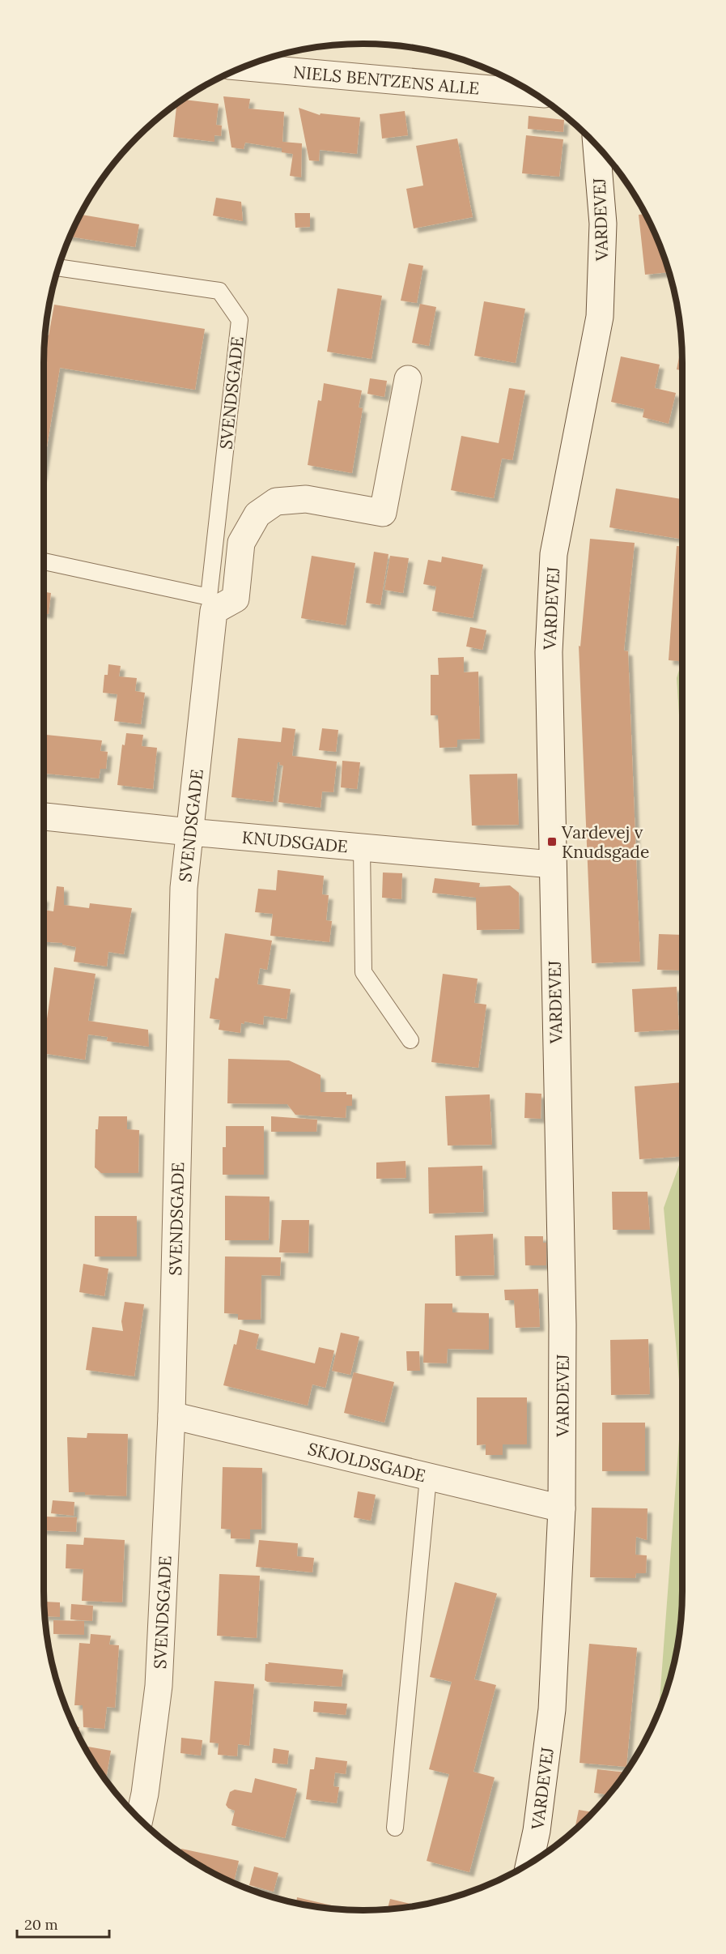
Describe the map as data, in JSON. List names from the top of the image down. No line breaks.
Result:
{"streets":{"street":["NIELS BENTZENS ALLE","VARDEVEJ","SVENDSGADE","KNUDSGADE","SKJOLDSGADE"]},"crossings":[["VARDEVEJ","KNUDSGADE"],["VARDEVEJ","SKJOLDSGADE"],["SVENDSGADE","KNUDSGADE"],["SVENDSGADE","SKJOLDSGADE"]],"places":{"transit":["Vardevej v Knudsgade"]},"scale_bar":"20 m"}
